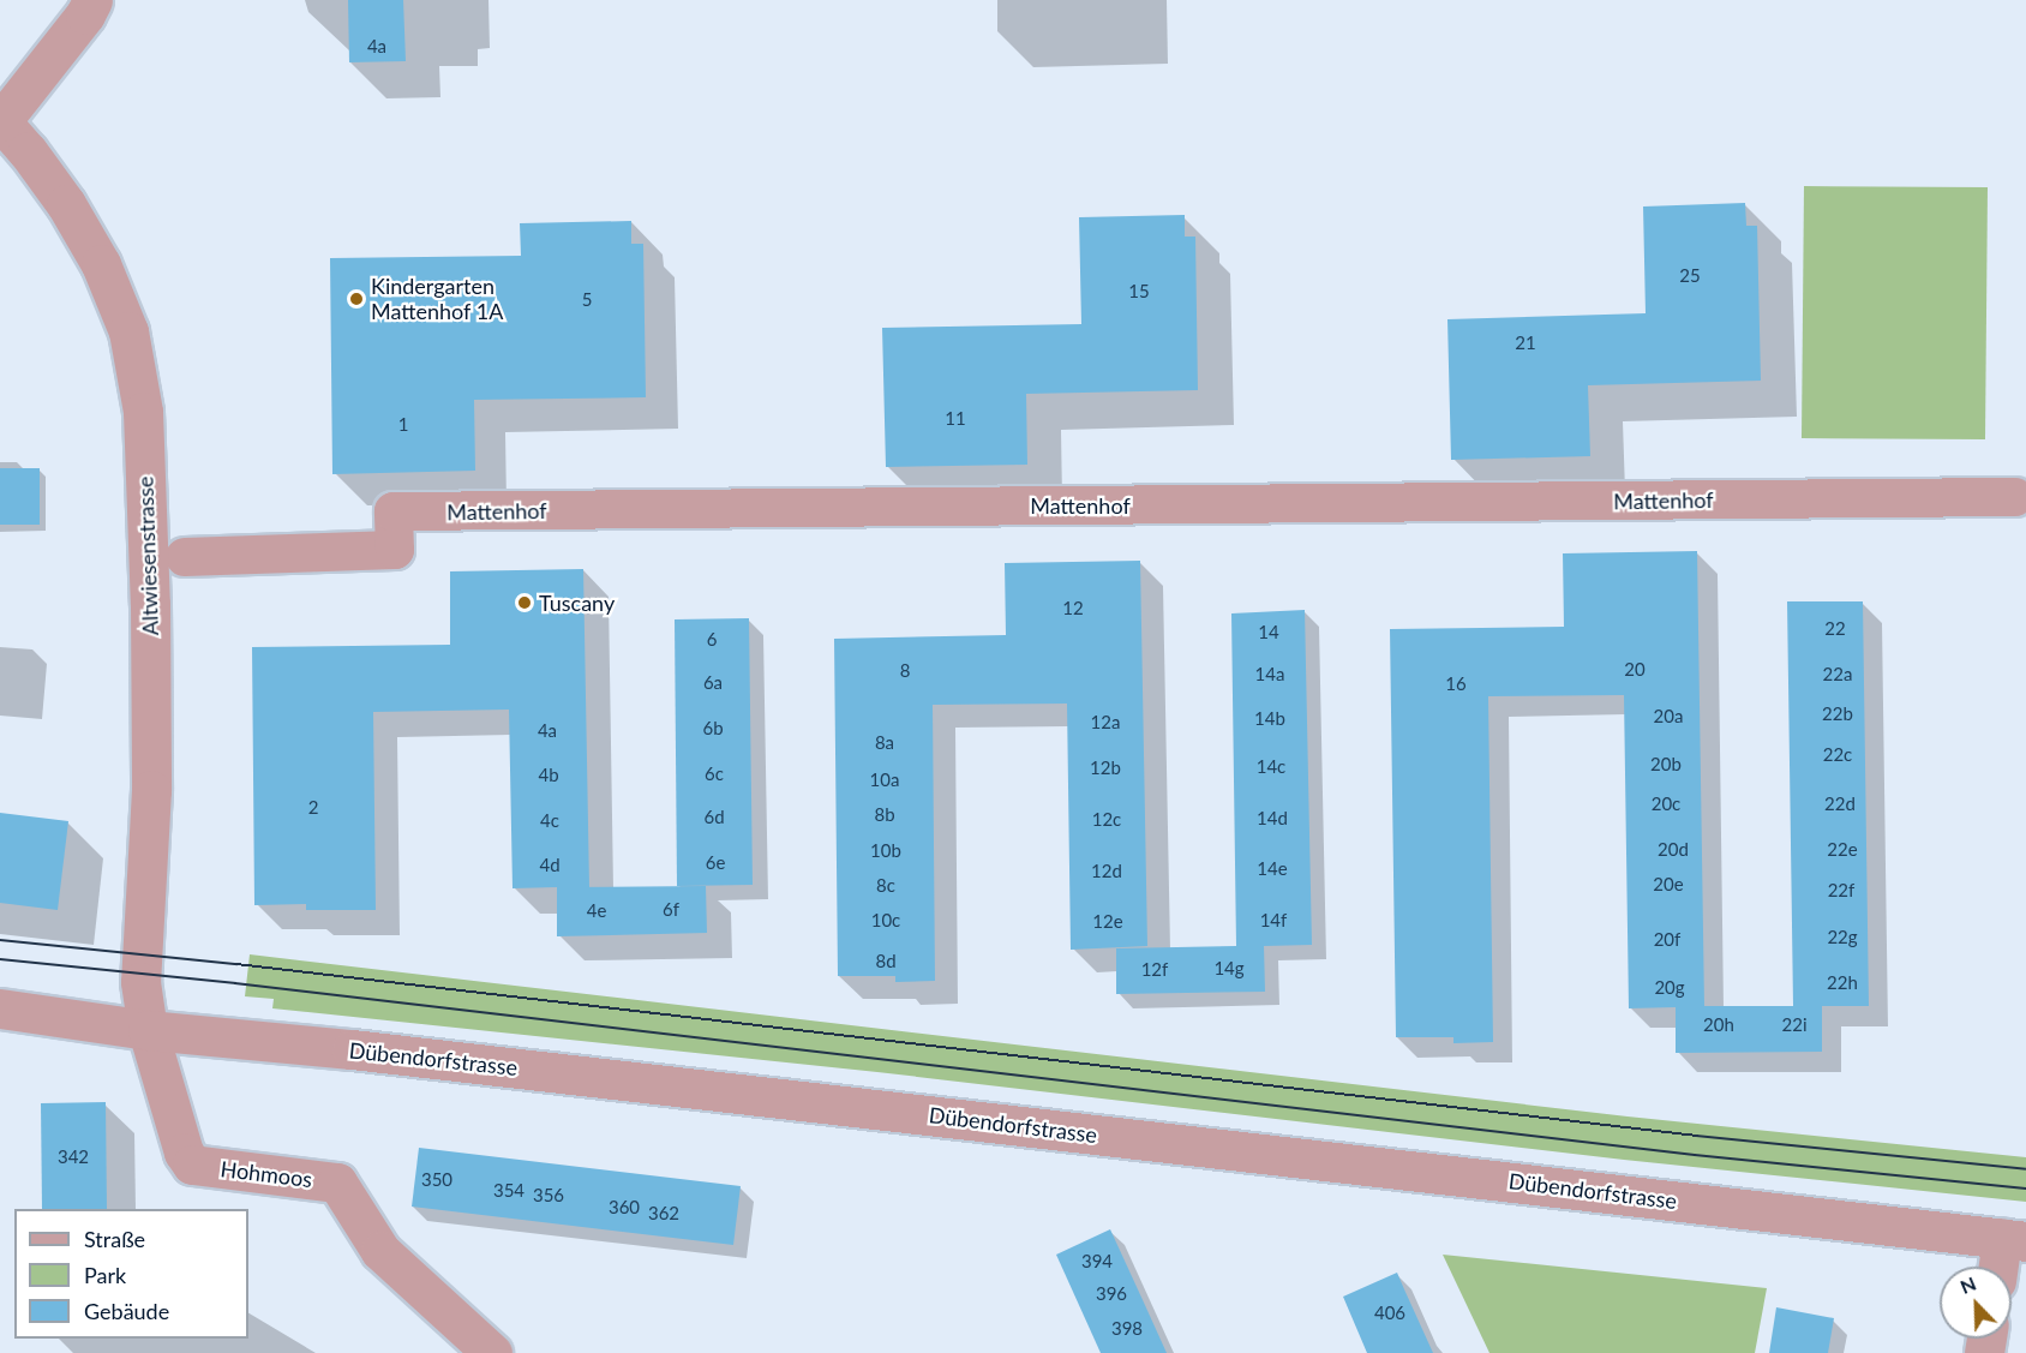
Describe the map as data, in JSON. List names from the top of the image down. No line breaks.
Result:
{"streets":{"street":["Mattenhof","Altwiesenstrasse","Dübendorfstrasse","Hohmoos"]},"crossings":[["Altwiesenstrasse","Dübendorfstrasse"],["Altwiesenstrasse","Hohmoos"],["Dübendorfstrasse","Hohmoos"]],"places":["Kindergarten Mattenhof 1A","Tuscany"],"house_numbers":["4a","25","15","5","21","11","1","12","22","14","6","20","8","14a","22a","6a","16","22b","20a","14b","12a","6b","4a","8a","22c","20b","14c","12b","6c","4b","10a","20c","22d","2","8b","6d","14d","12c","4c","20d","22e","10b","6e","4d","14e","12d","20e","8c","22f","6f","4e","10c","14f","12e","22g","20f","8d","14g","12f","22h","20g","20h","22i","342","350","354","356","360","362","394","396","406","398"],"legend":["Straße","Park","Gebäude"],"north":"top left"}
